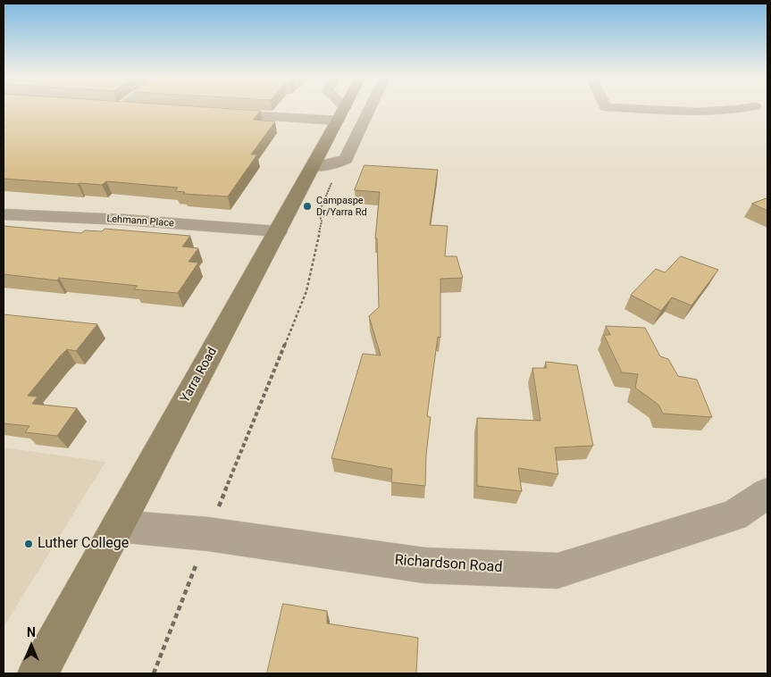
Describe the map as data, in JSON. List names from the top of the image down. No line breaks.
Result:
{"streets":{"main road":["Yarra Road"],"street":["Lehmann Place","Richardson Road"]},"crossings":[["Lehmann Place","Yarra Road"],["Yarra Road","Richardson Road"]],"places":["Campaspe Dr/Yarra Rd","Luther College"],"north":"top"}
